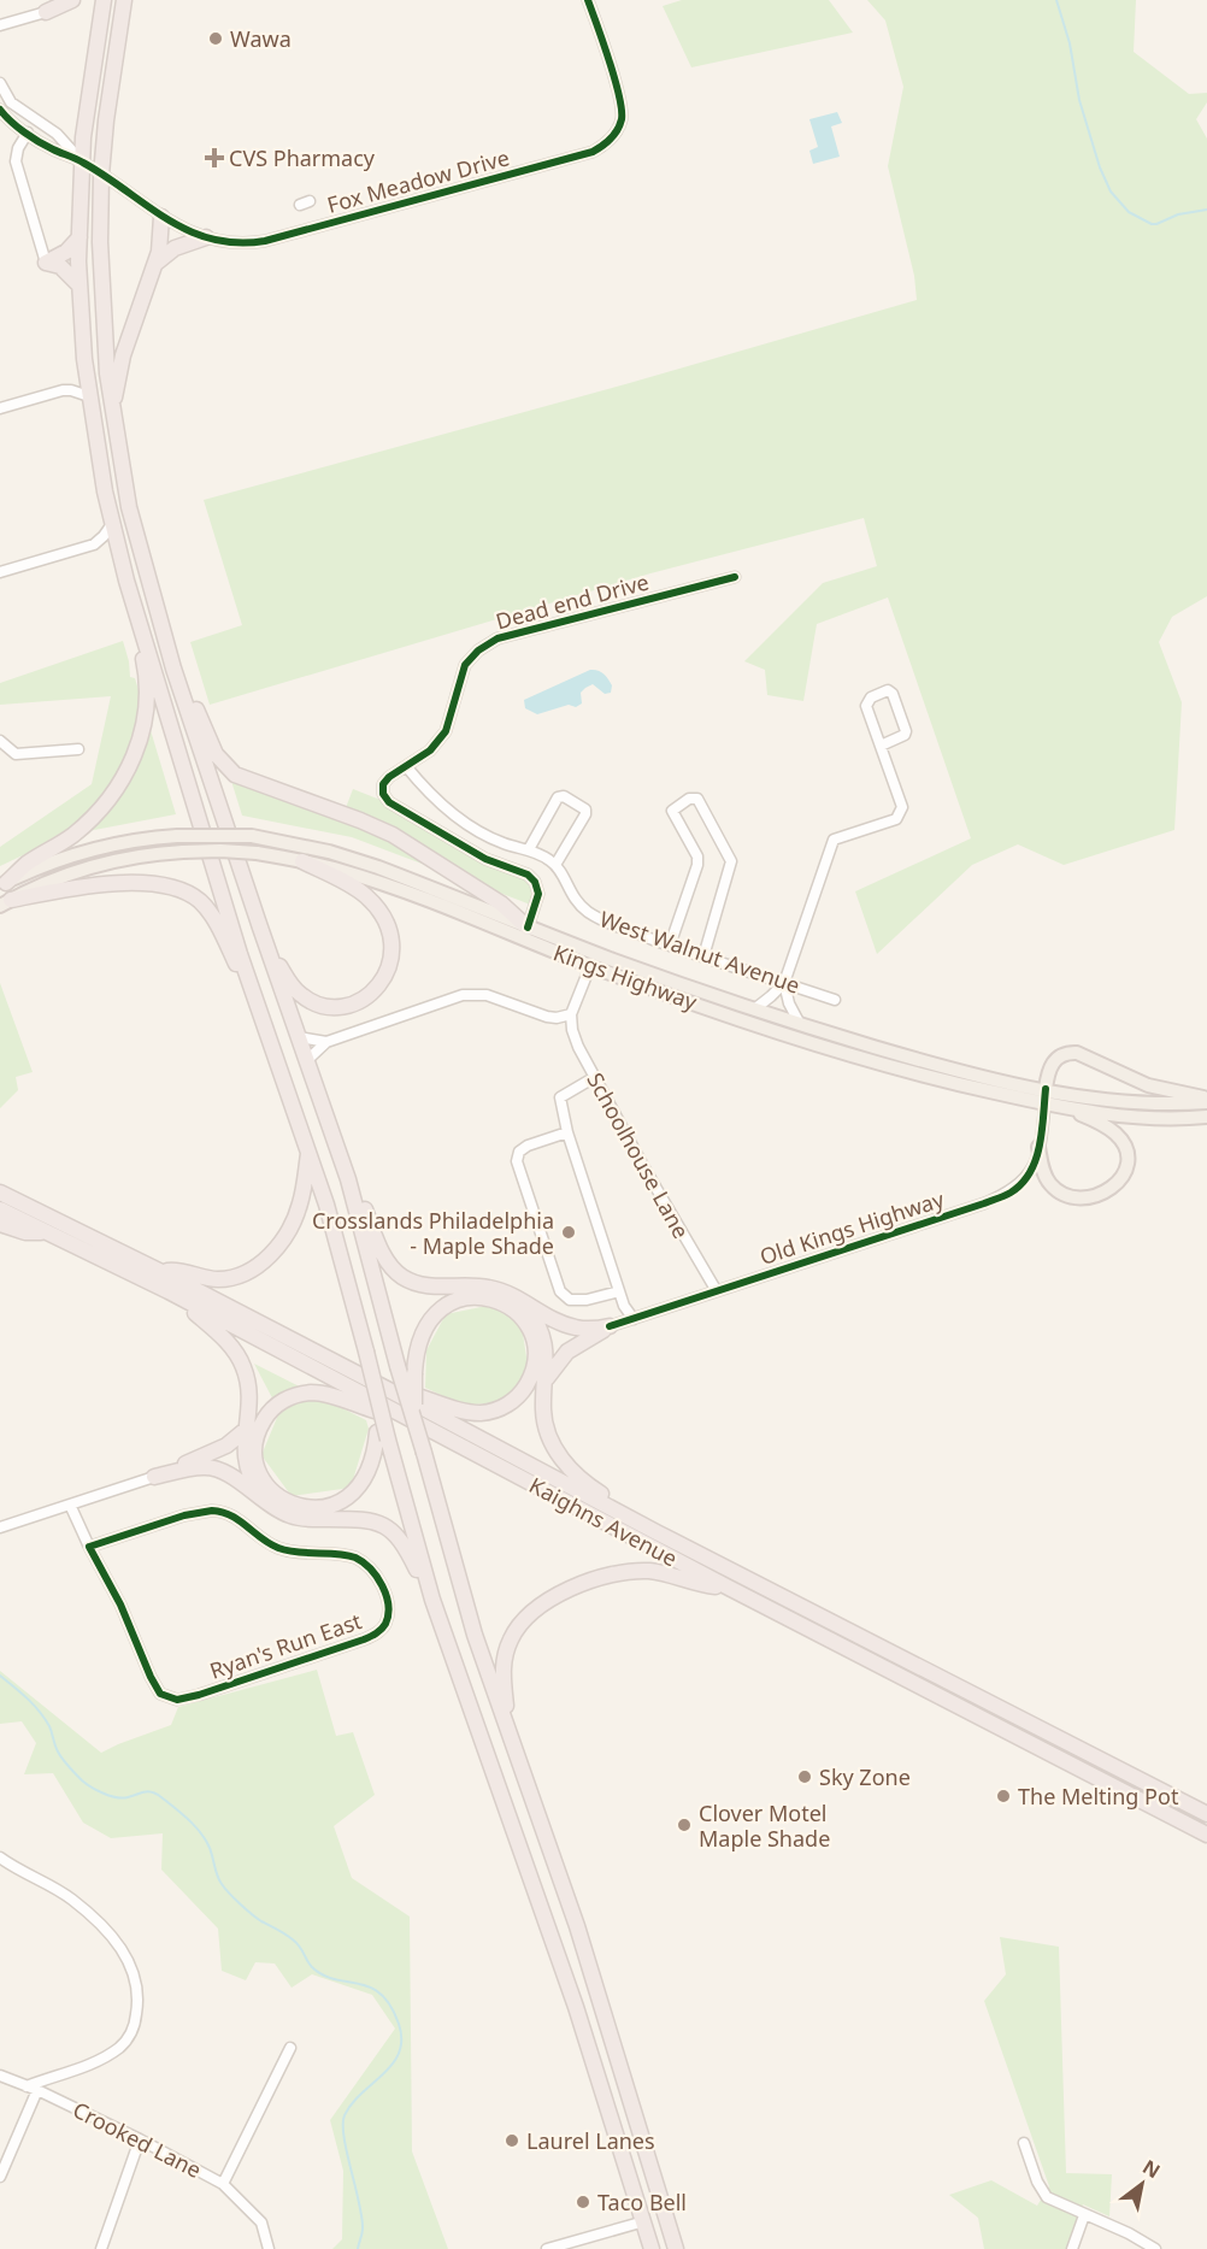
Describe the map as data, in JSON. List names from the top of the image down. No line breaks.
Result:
{"streets":{"highway":["Kaighns Avenue"],"main road":["Kings Highway"],"street":["Fox Meadow Drive","Dead end Drive","West Walnut Avenue","Schoolhouse Lane","Old Kings Highway","Ryan's Run East","Crooked Lane"]},"crossings":[["Dead end Drive","Kings Highway"],["Kings Highway","Old Kings Highway"],["Schoolhouse Lane","Old Kings Highway"]],"places":{"other":["Wawa","Crosslands Philadelphia - Maple Shade","Sky Zone","The Melting Pot","Clover Motel Maple Shade","Laurel Lanes","Taco Bell"],"health":["CVS Pharmacy"]},"north":"top right"}
